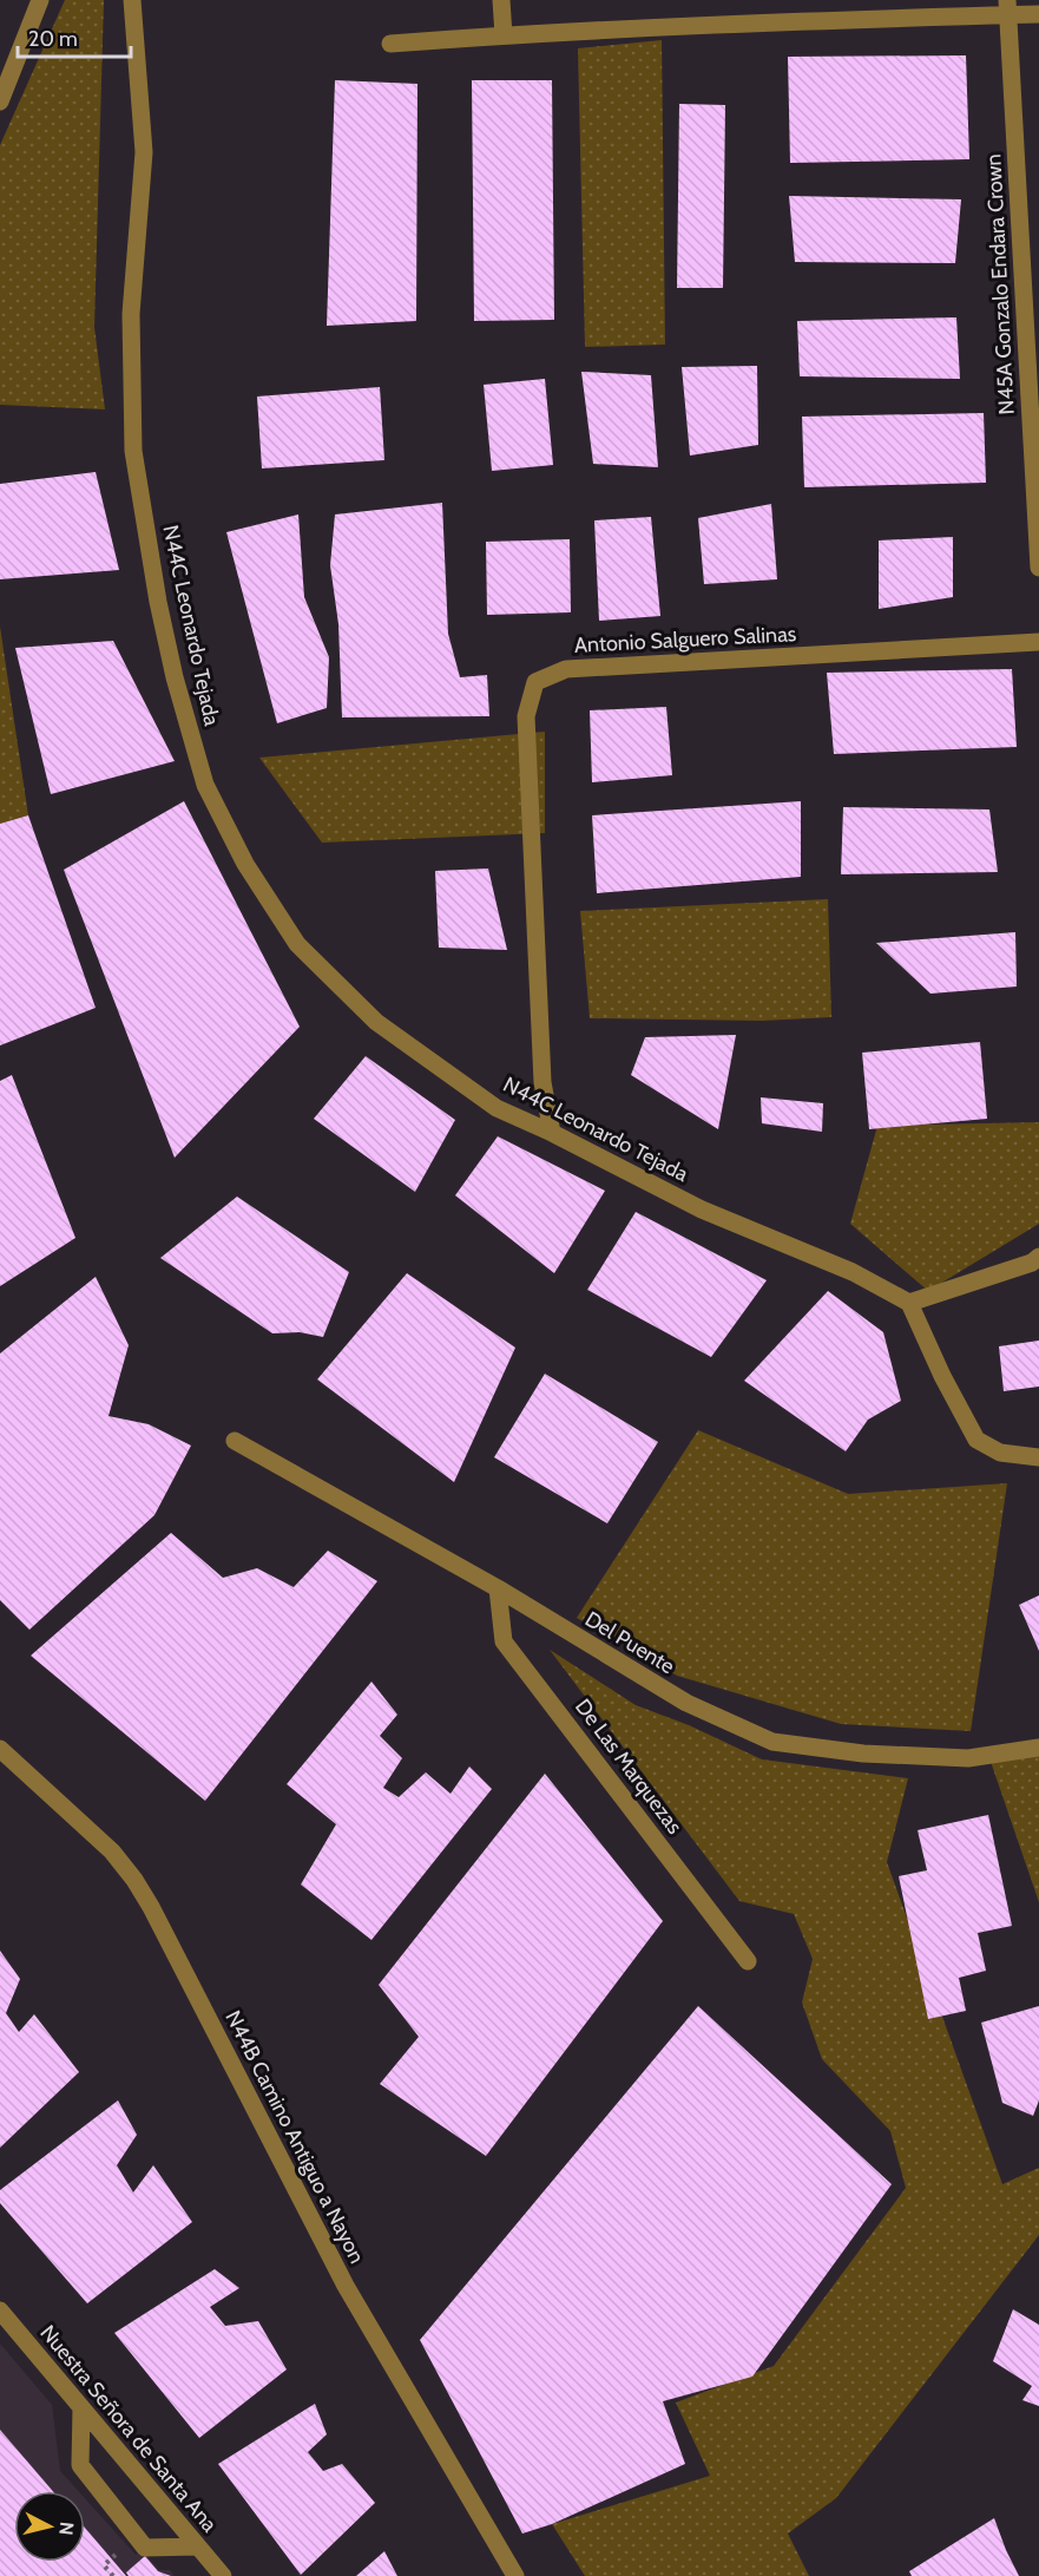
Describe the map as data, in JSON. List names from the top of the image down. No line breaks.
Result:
{"streets":{"street":["N45A Gonzalo Endara Crown","N44C Leonardo Tejada","Antonio Salguero Salinas","Del Puente","De Las Marquezas","N44B Camino Antiguo a Nayon","Nuestra Señora de Santa Ana"]},"crossings":[["N44C Leonardo Tejada","Antonio Salguero Salinas"],["Del Puente","De Las Marquezas"]],"scale_bar":"20 m","north":"right"}
